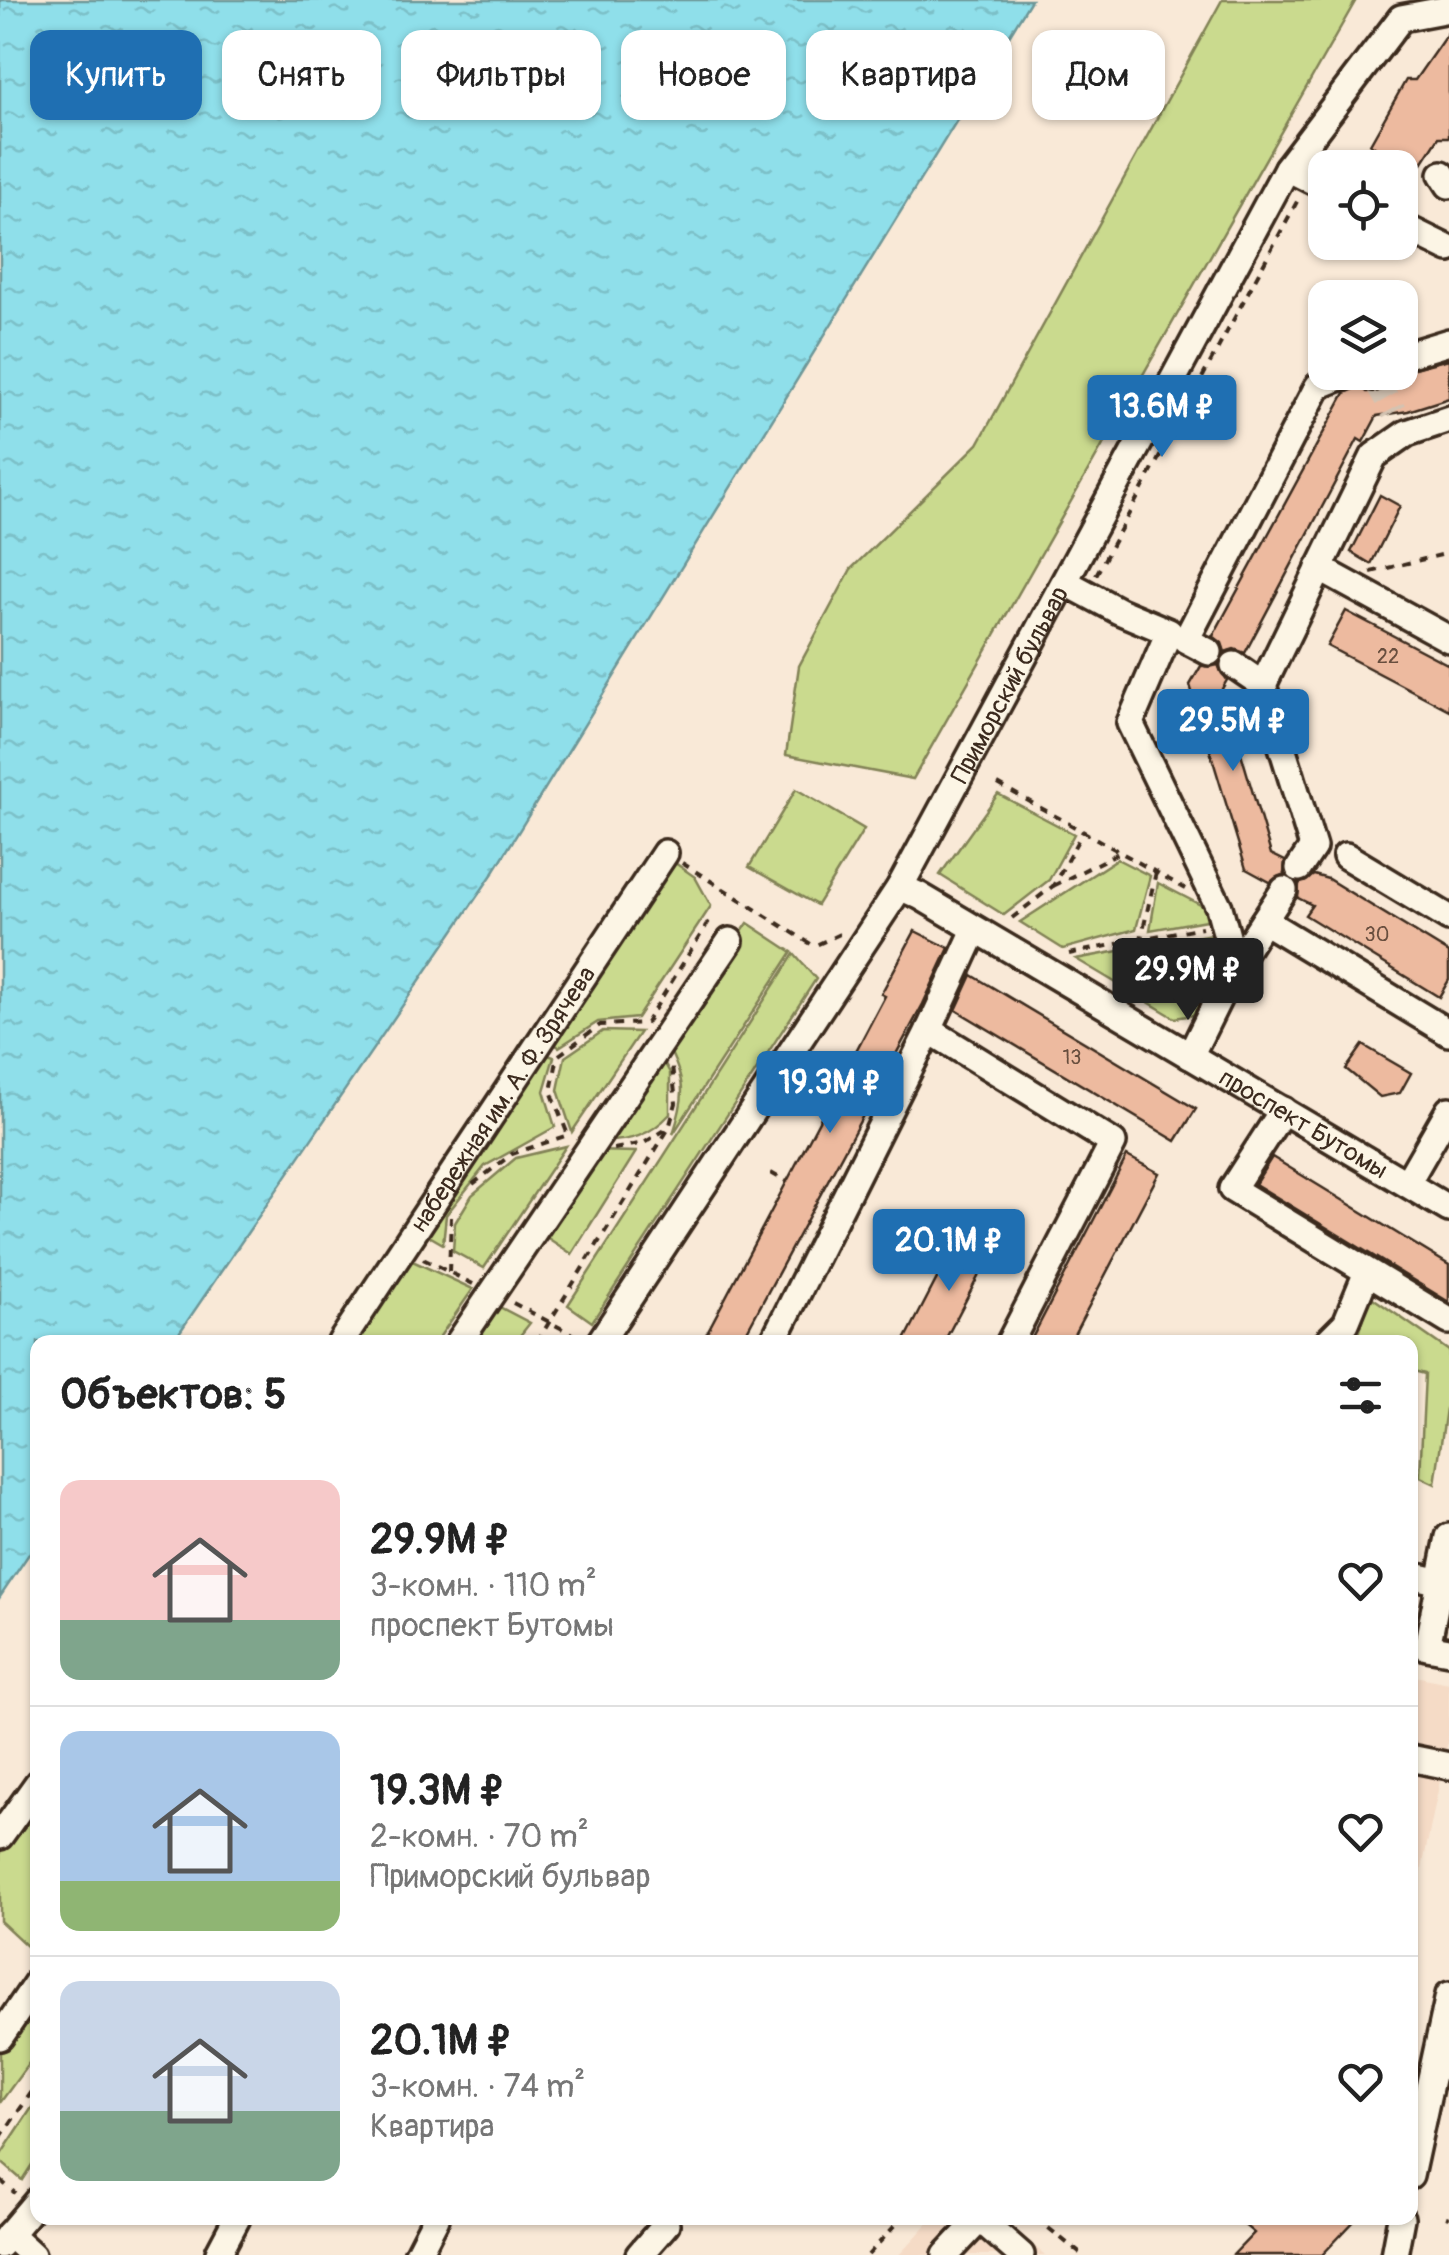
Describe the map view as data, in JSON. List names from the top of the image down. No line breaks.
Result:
{"streets":{"street":["Приморский бульвар","набережная им. А. Ф. Зрячева","проспект Бутомы"]},"crossings":[["Приморский бульвар","проспект Бутомы"]],"house_numbers":["22","30","13"],"page":{"chip":["Купить","Снять","Фильтры","Новое","Квартира","Дом"],"price":["13.6M ₽","29.5M ₽","29.9M ₽","19.3M ₽","20.1M ₽"],"heading":"Объектов: 5","list":[{"name":"29.9M ₽","note":"3-комн. · 110 m² · проспект Бутомы"},{"name":"19.3M ₽","note":"2-комн. · 70 m² · Приморский бульвар"},{"name":"20.1M ₽","note":"3-комн. · 74 m² · Квартира"}]}}
